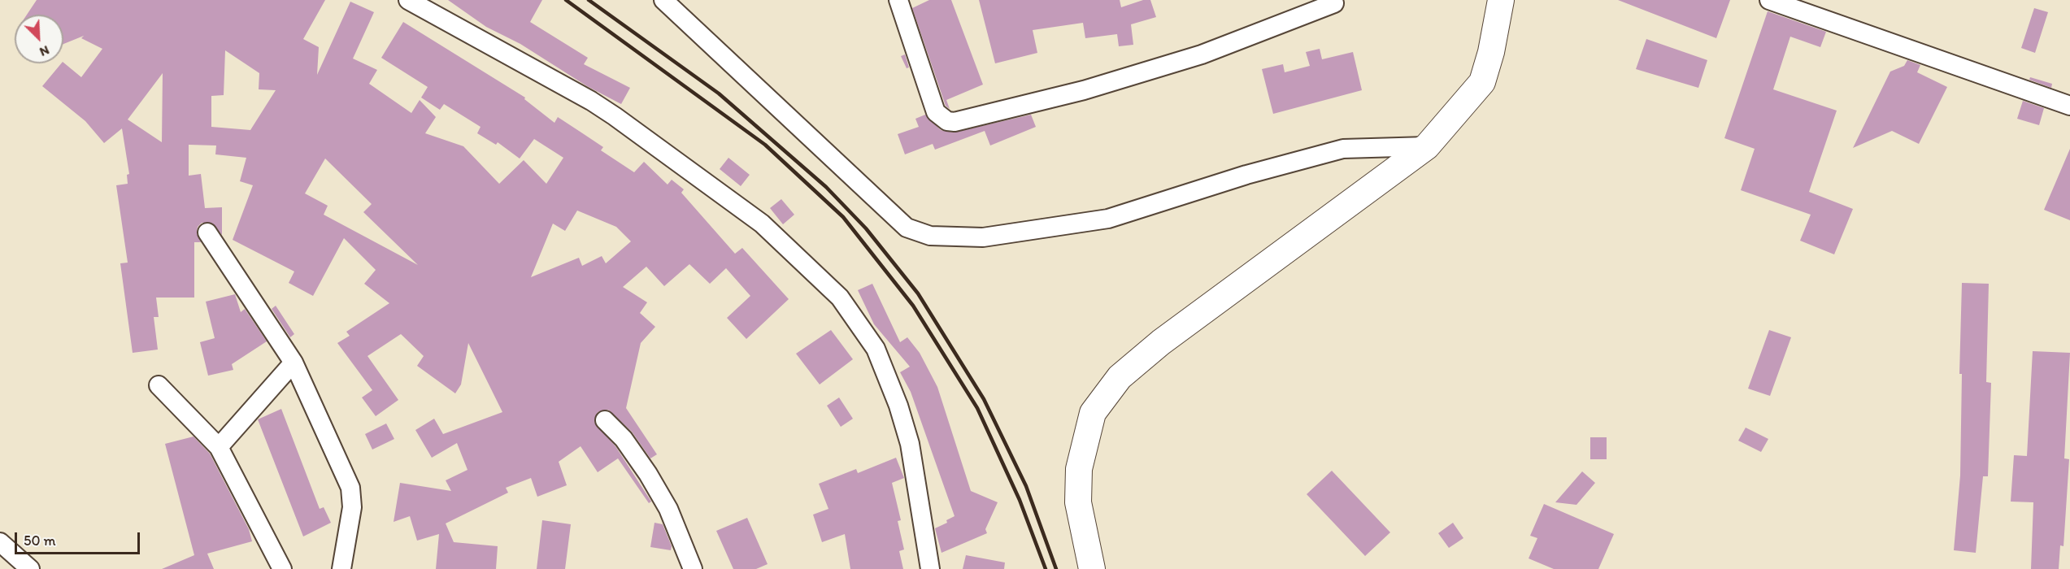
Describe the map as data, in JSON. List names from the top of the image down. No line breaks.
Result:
{"scale_bar":"50 m","north":"bottom right"}
